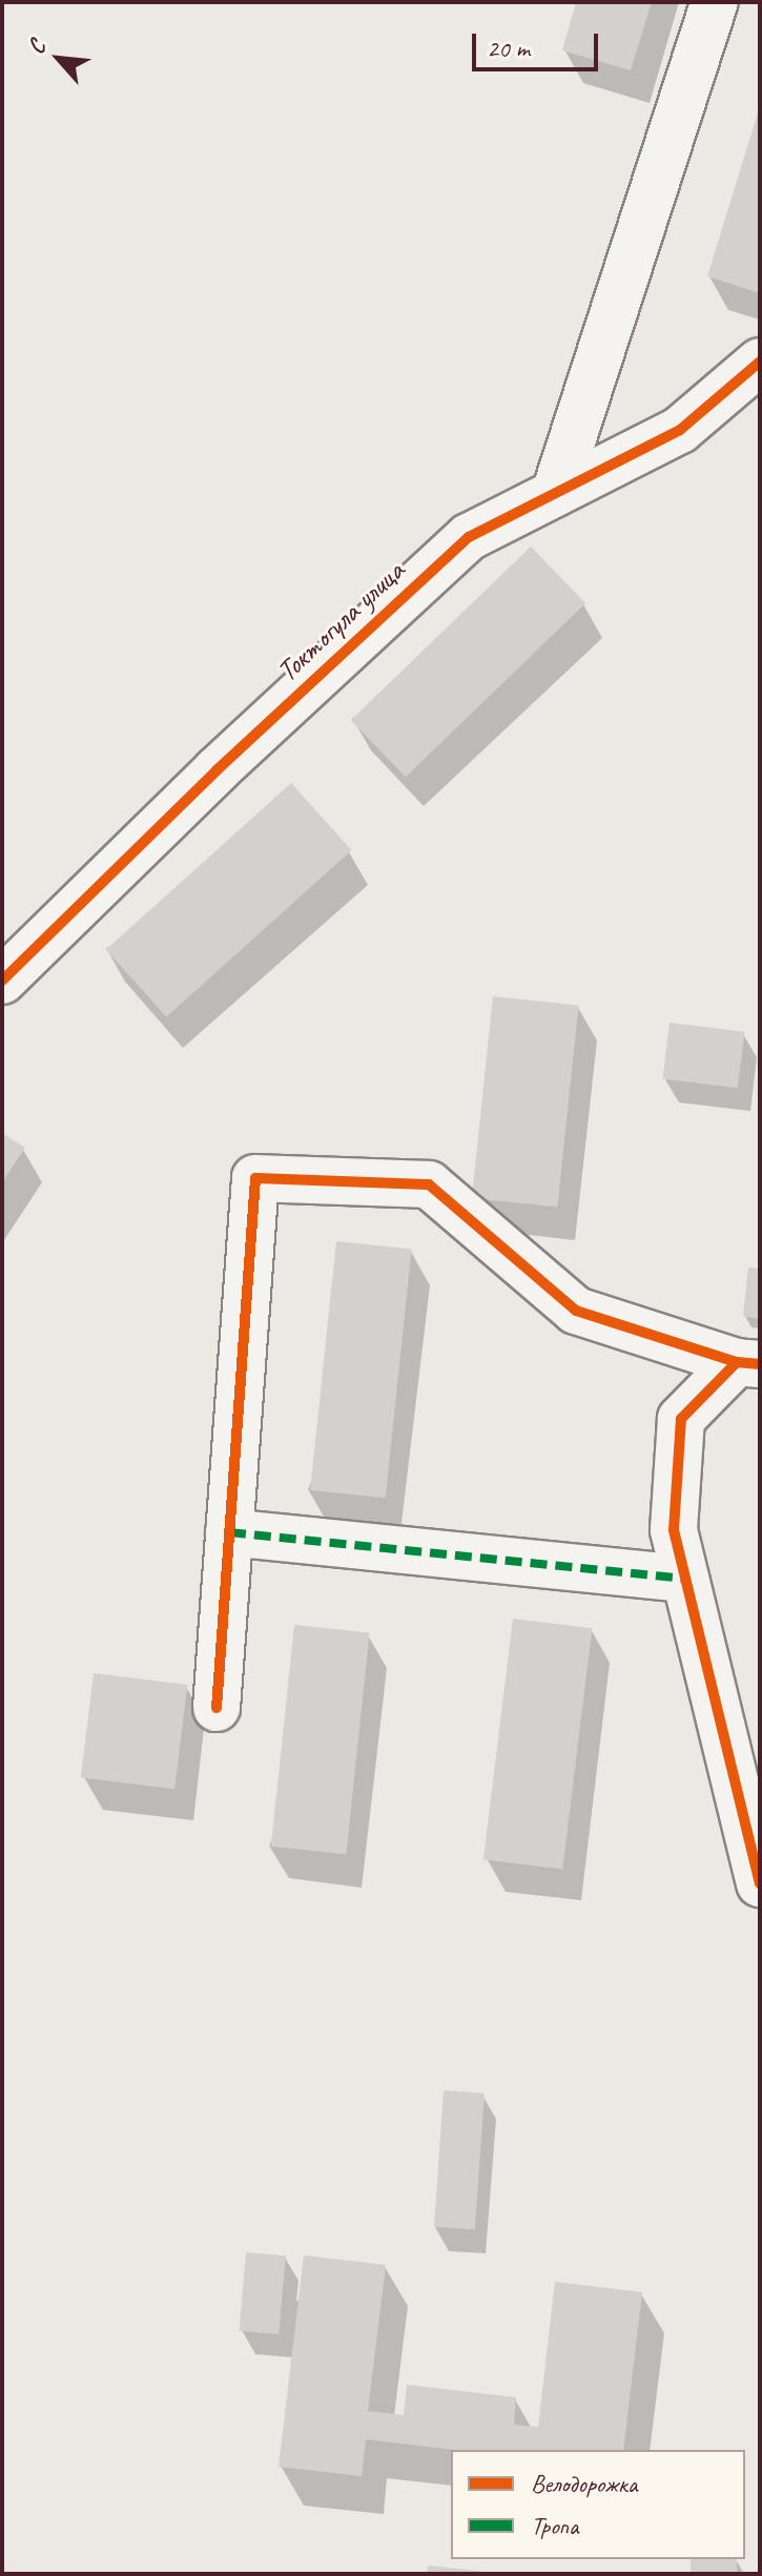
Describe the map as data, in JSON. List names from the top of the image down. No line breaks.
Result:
{"streets":{"street":["Токтогула улица"]},"legend":["Велодорожка","Тропа"],"scale_bar":"20 m","north":"top left"}
